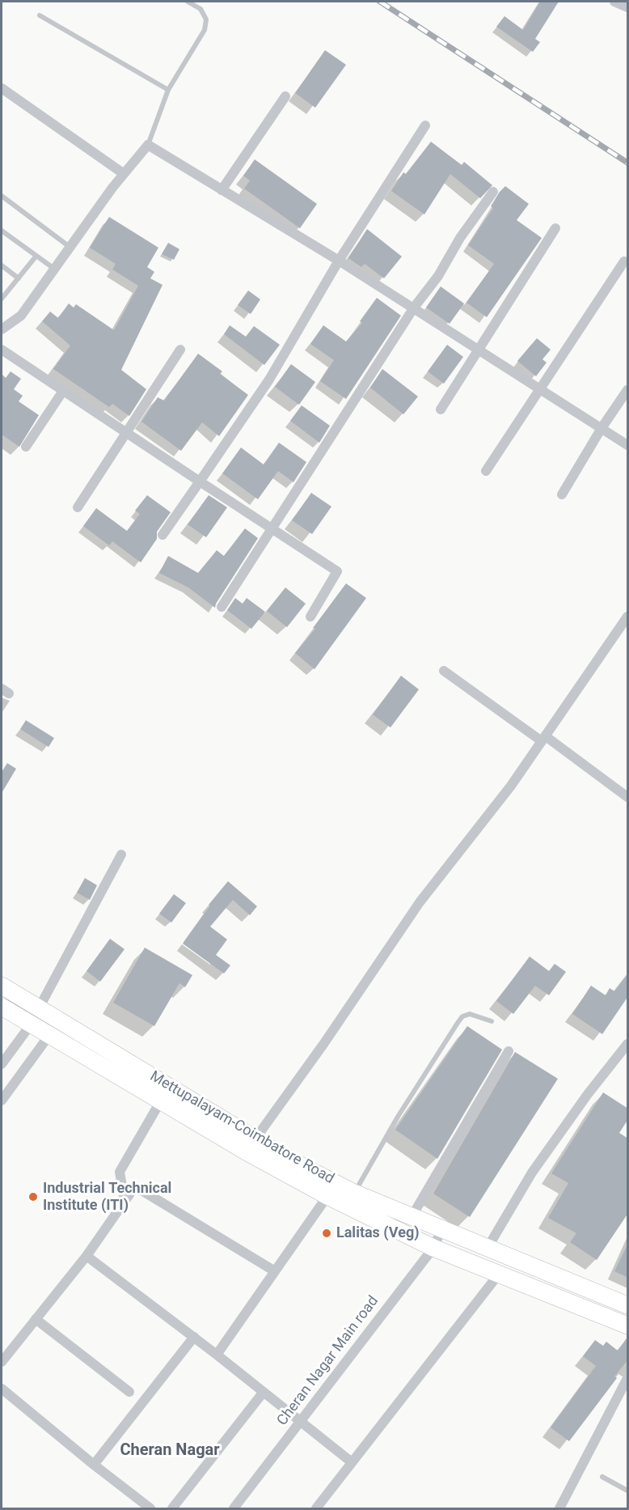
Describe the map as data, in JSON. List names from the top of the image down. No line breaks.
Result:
{"streets":{"highway":["Mettupalayam-Coimbatore Road"],"street":["Cheran Nagar Main road"]},"crossings":[["Mettupalayam-Coimbatore Road","Cheran Nagar Main road"]],"districts":["Cheran Nagar"],"places":["Industrial Technical Institute (ITI)","Lalitas (Veg)"]}
